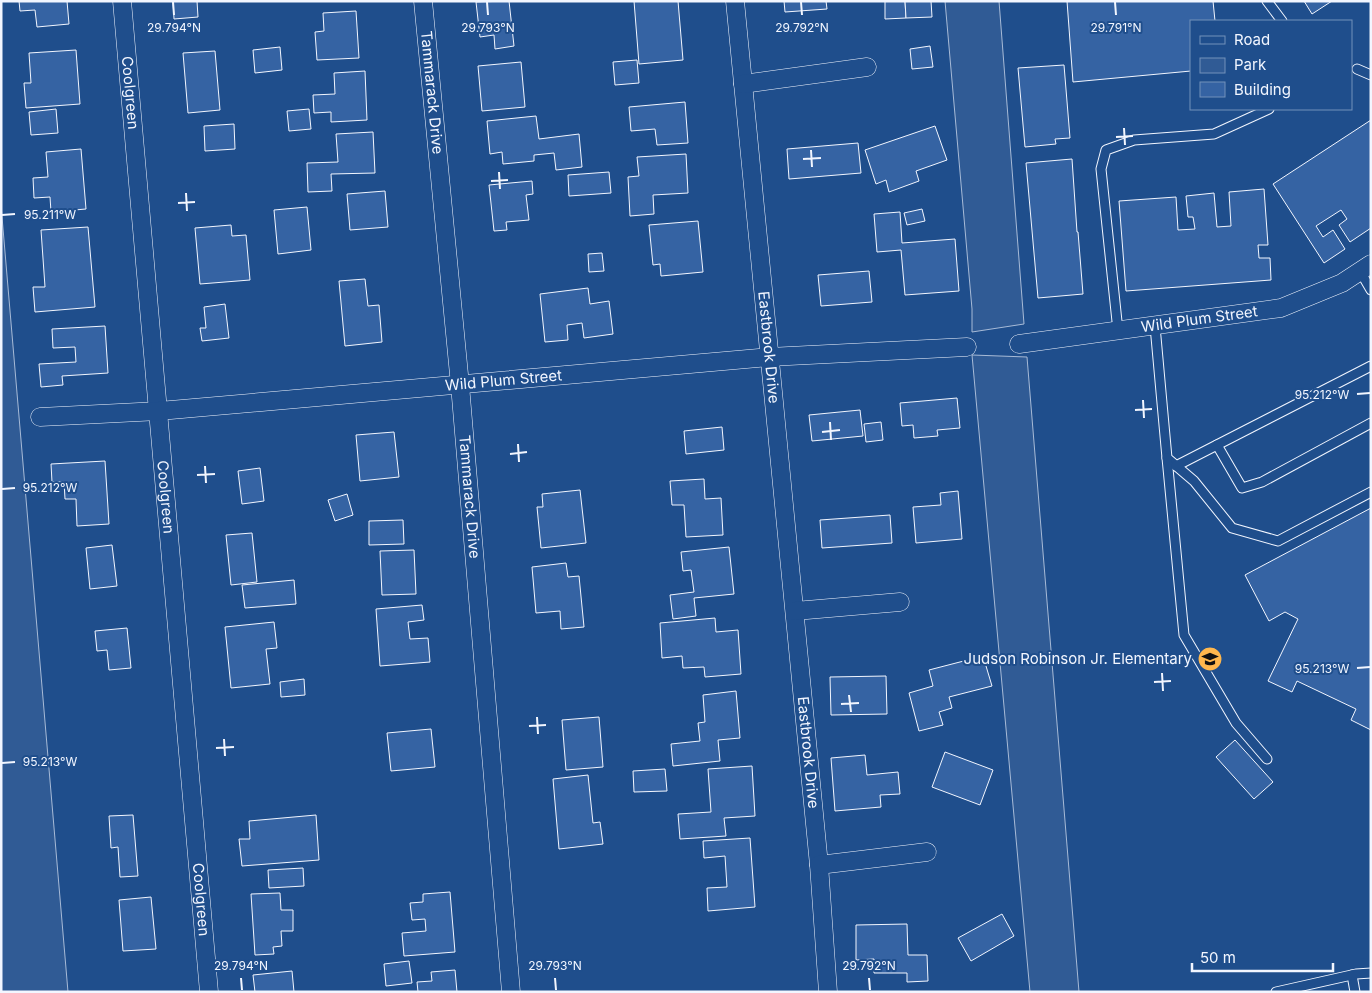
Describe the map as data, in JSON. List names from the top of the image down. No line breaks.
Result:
{"streets":{"street":["Coolgreen","Tammarack Drive","Wild Plum Street","Eastbrook Drive"]},"crossings":[["Coolgreen","Wild Plum Street"],["Tammarack Drive","Wild Plum Street"],["Wild Plum Street","Eastbrook Drive"]],"places":{"school or university":["Judson Robinson Jr. Elementary"]},"legend":["Road","Park","Building"],"scale_bar":"50 m","coordinates":["29.794°N","29.793°N","29.792°N","29.791°N","95.211°W","95.212°W","95.213°W"]}
